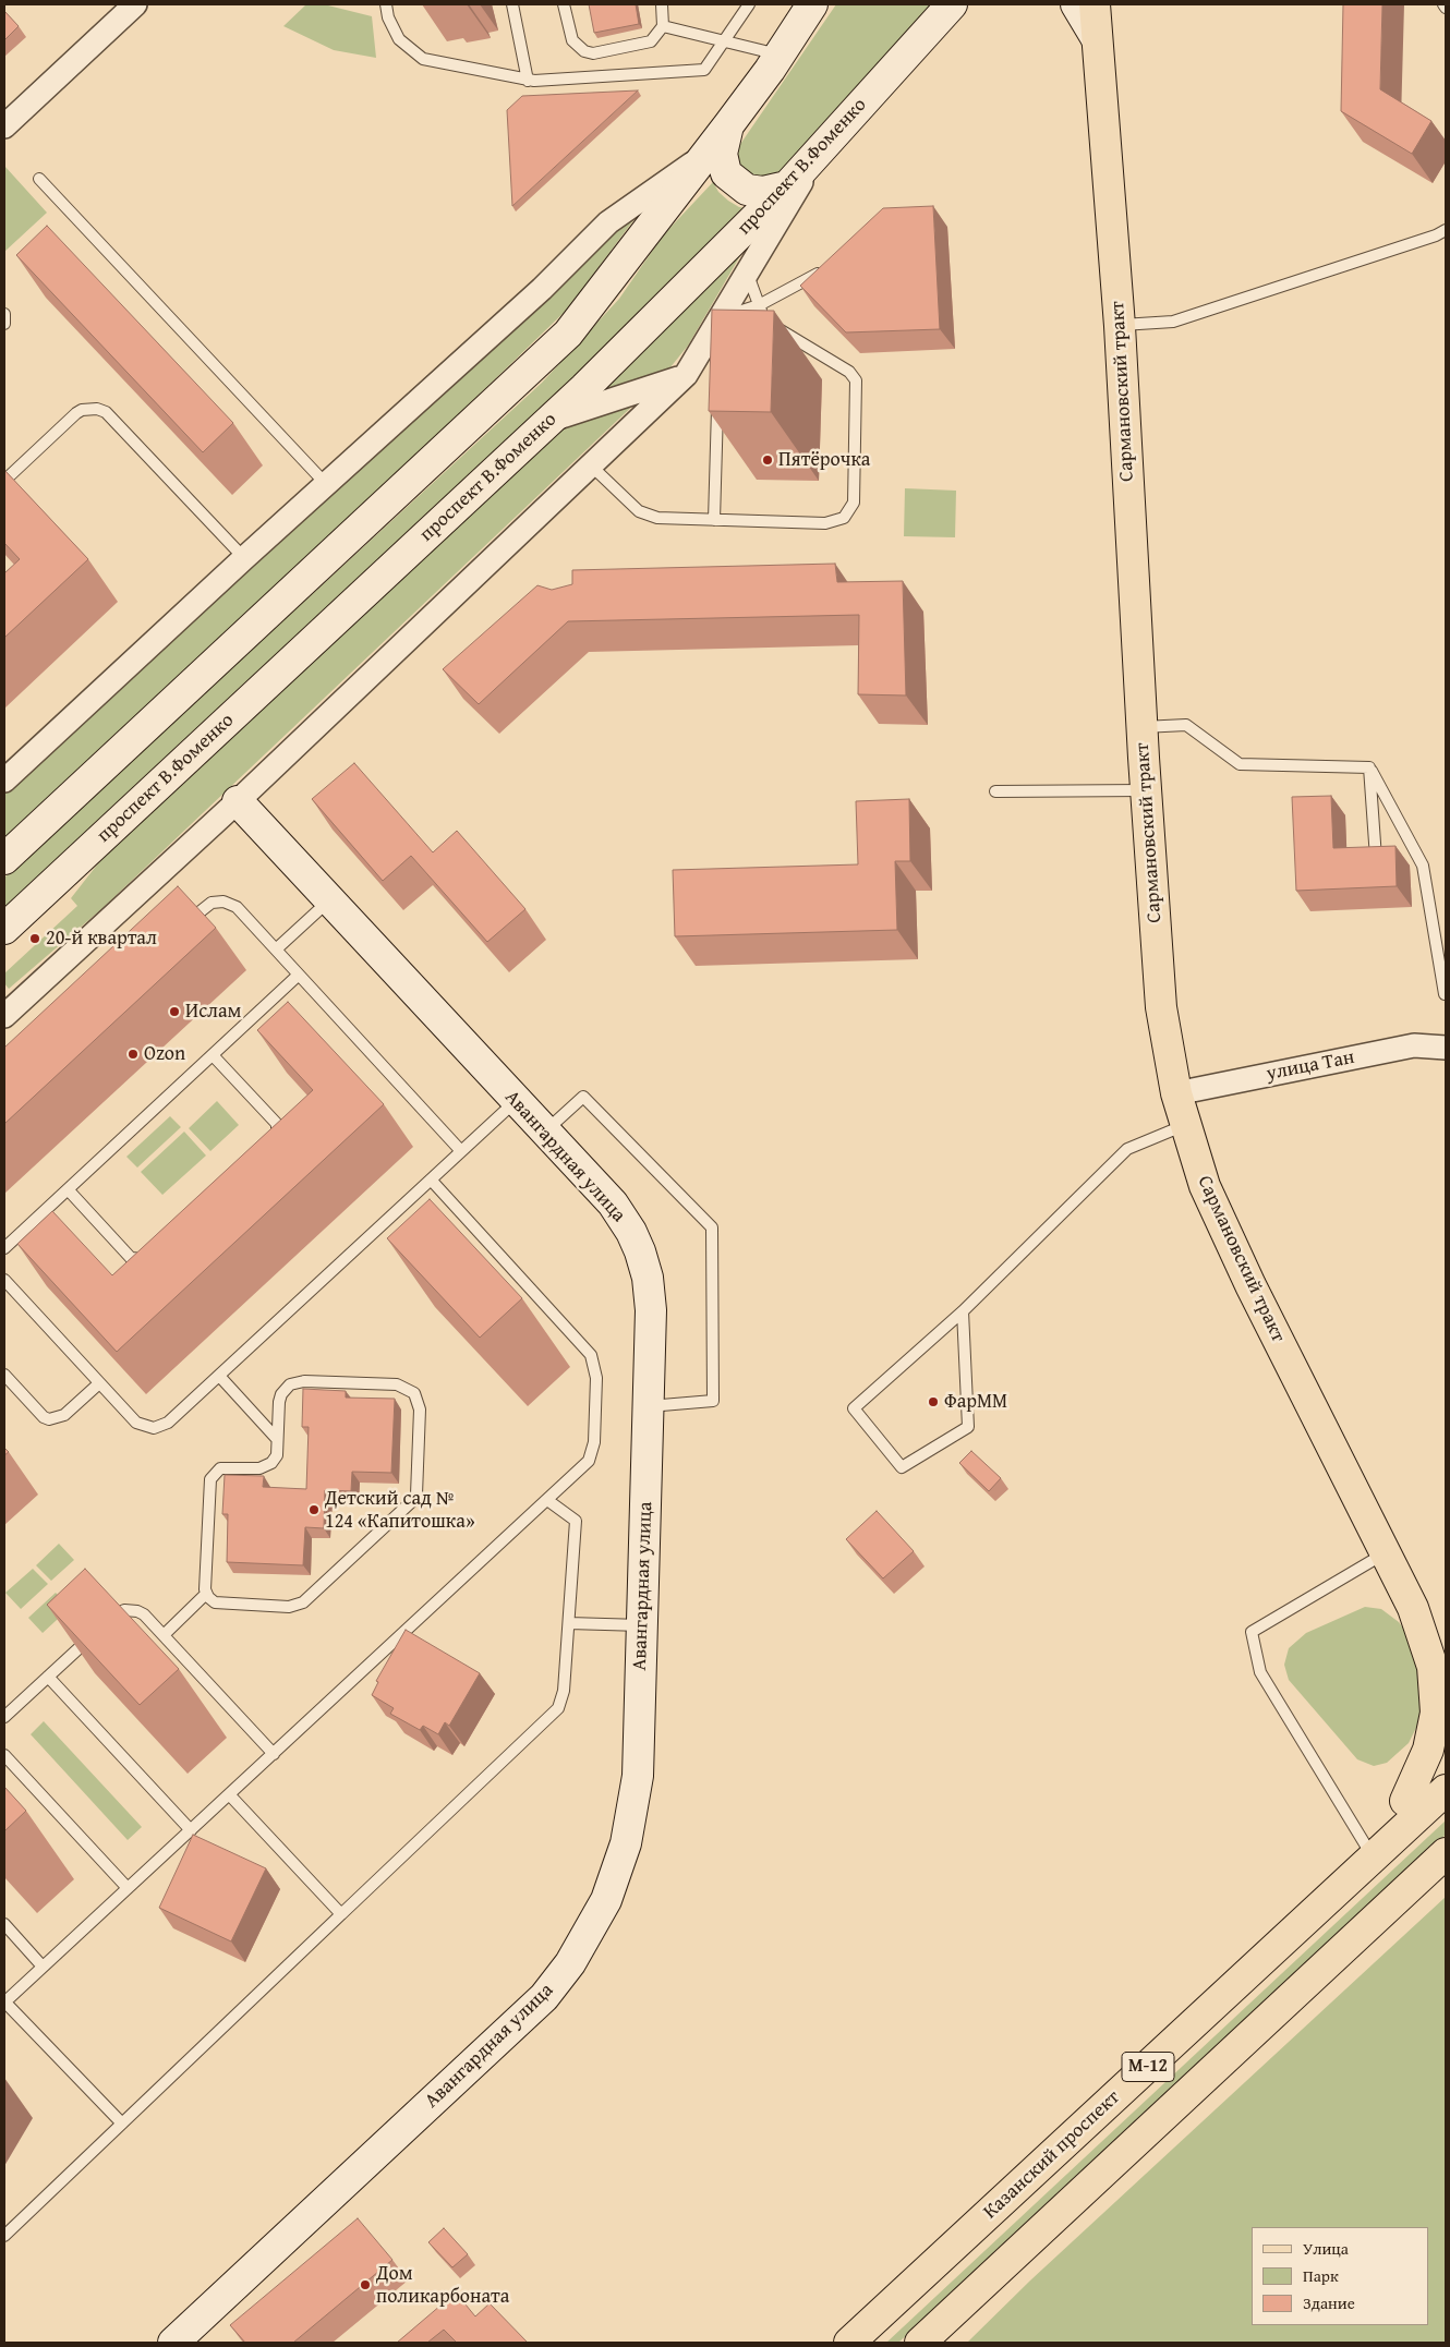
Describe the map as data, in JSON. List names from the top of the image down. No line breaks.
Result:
{"streets":{"main road":["проспект В.Фоменко","Сармановский тракт","Авангардная улица","М-12","Казанский проспект"],"street":["улица Тан"]},"crossings":[["Сармановский тракт","улица Тан"]],"places":["Пятёрочка","20-й квартал","Ислам","Ozon","ФарММ","Детский сад № 124 «Капитошка»","Дом поликарбоната"],"legend":["Улица","Парк","Здание"]}
